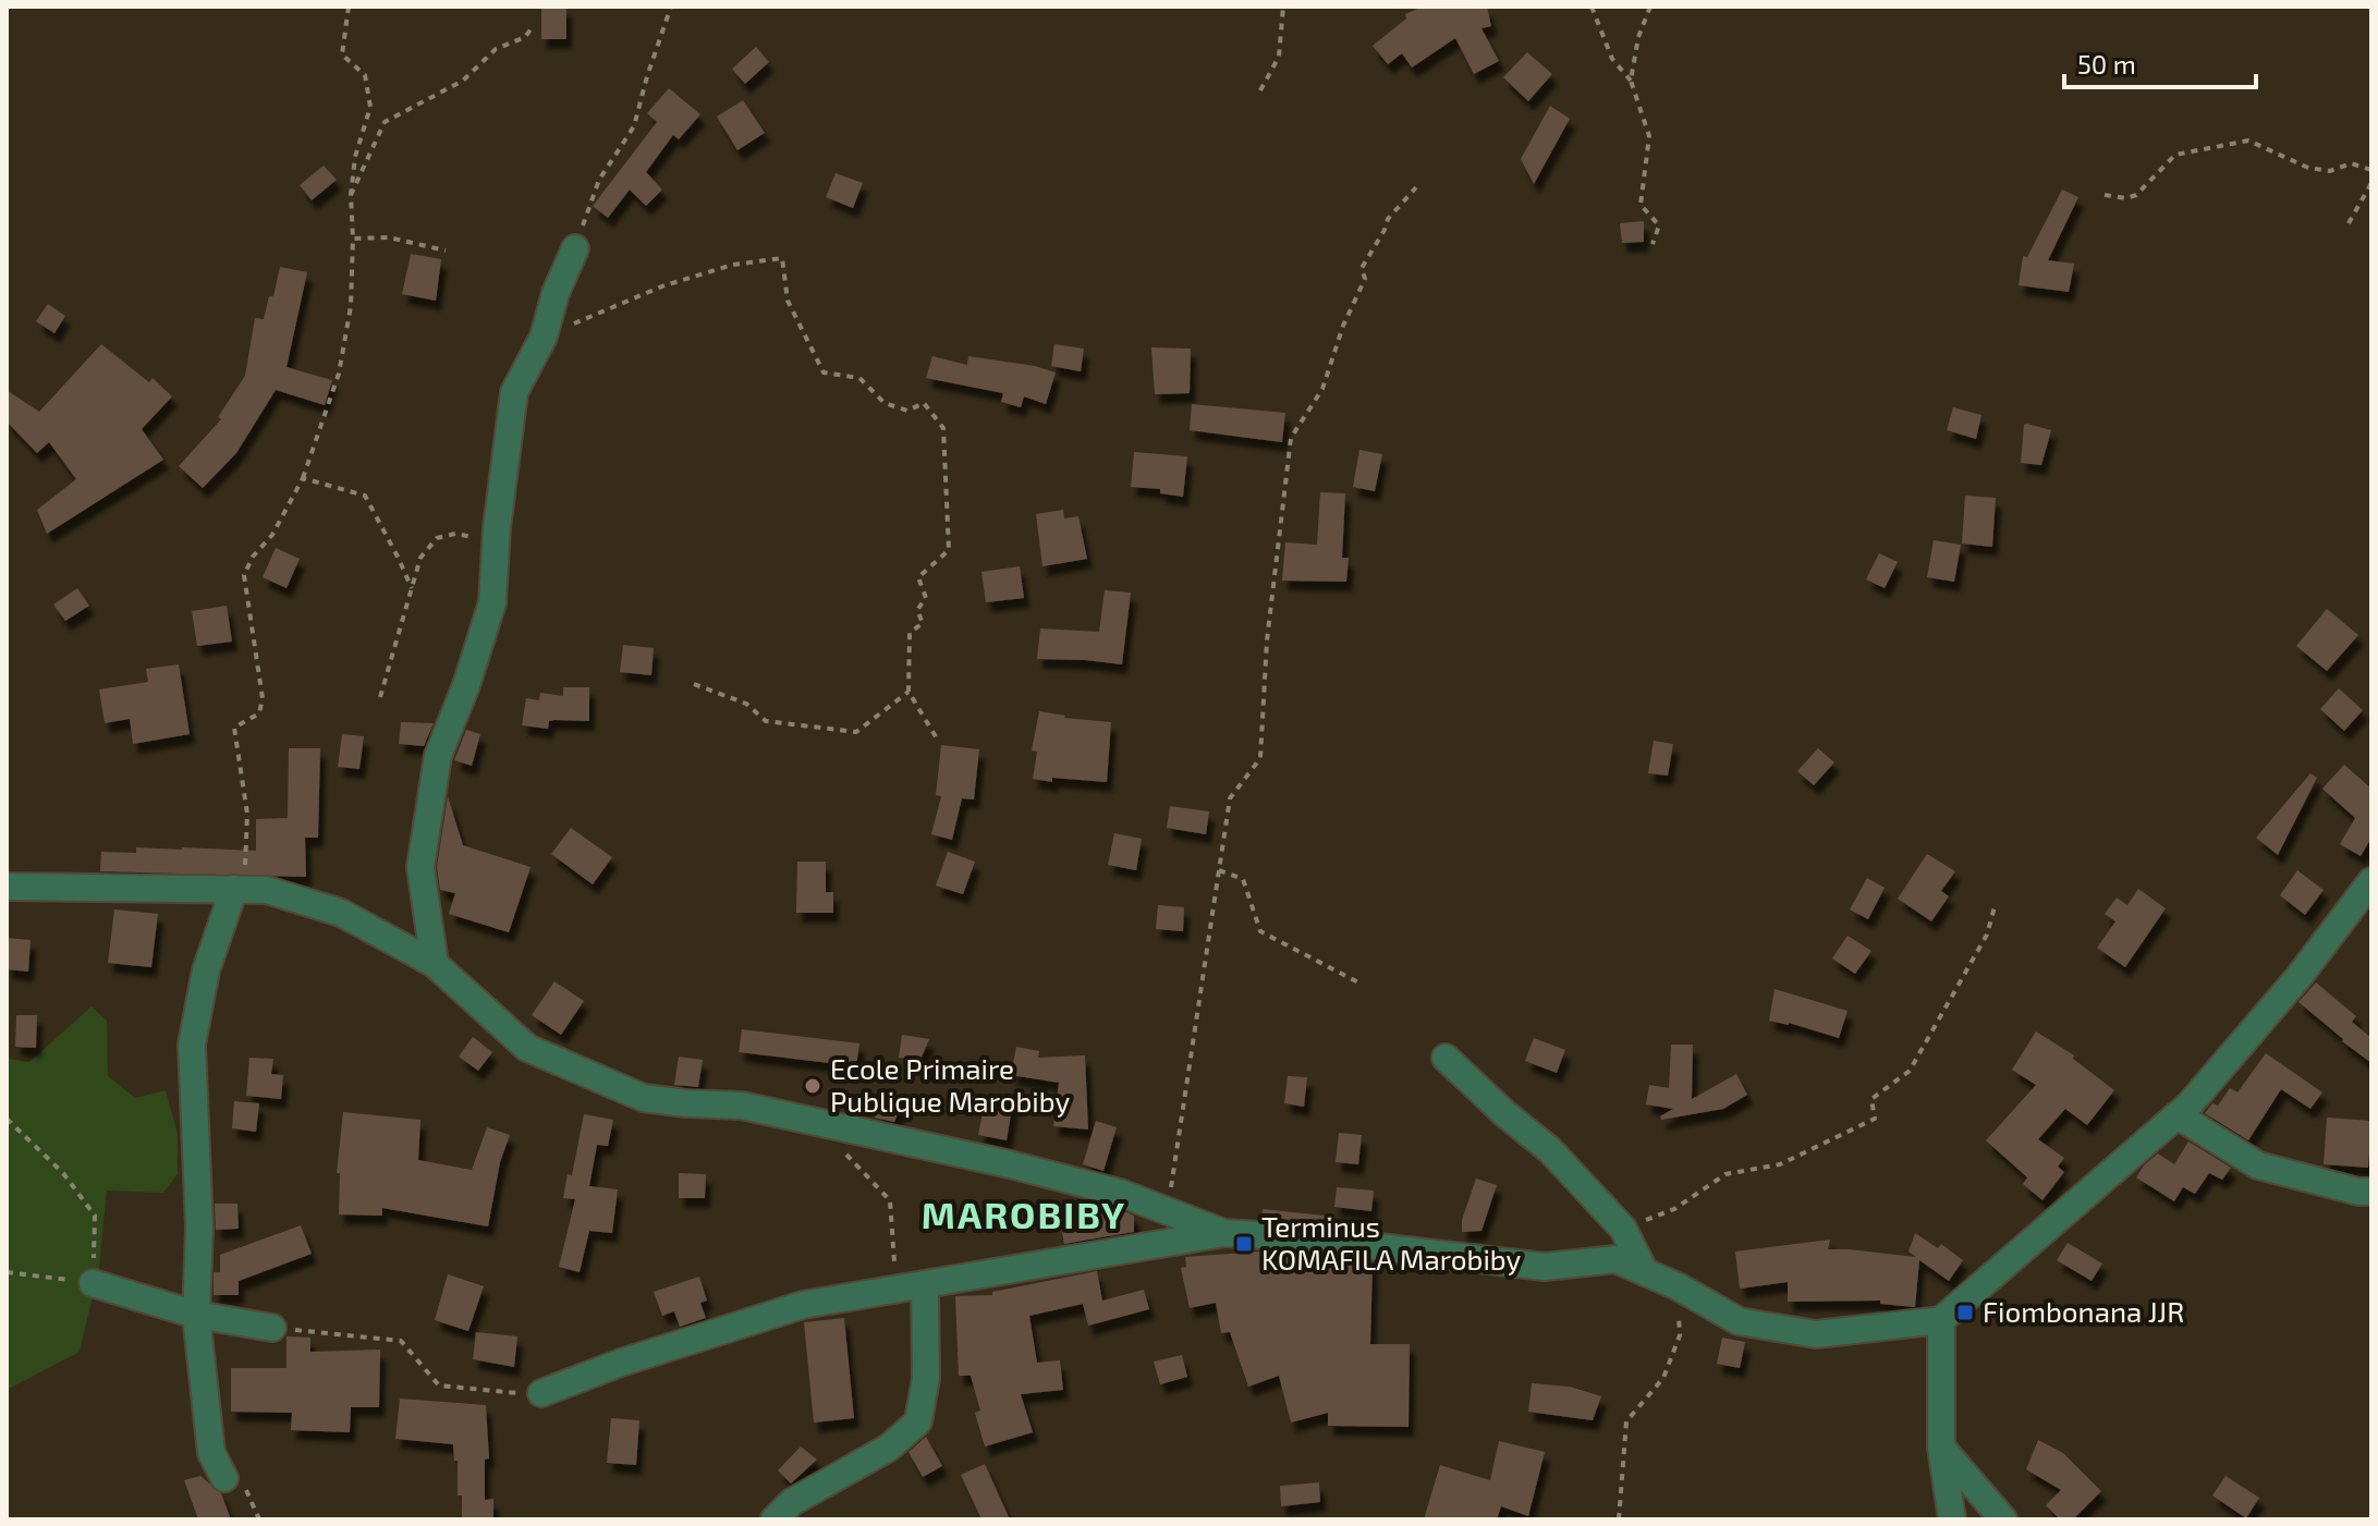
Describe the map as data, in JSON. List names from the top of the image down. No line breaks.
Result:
{"districts":["MAROBIBY"],"places":{"other":["Ecole Primaire Publique Marobiby"],"transit":["Terminus KOMAFILA Marobiby","Fiombonana JJR"]},"scale_bar":"50 m"}
